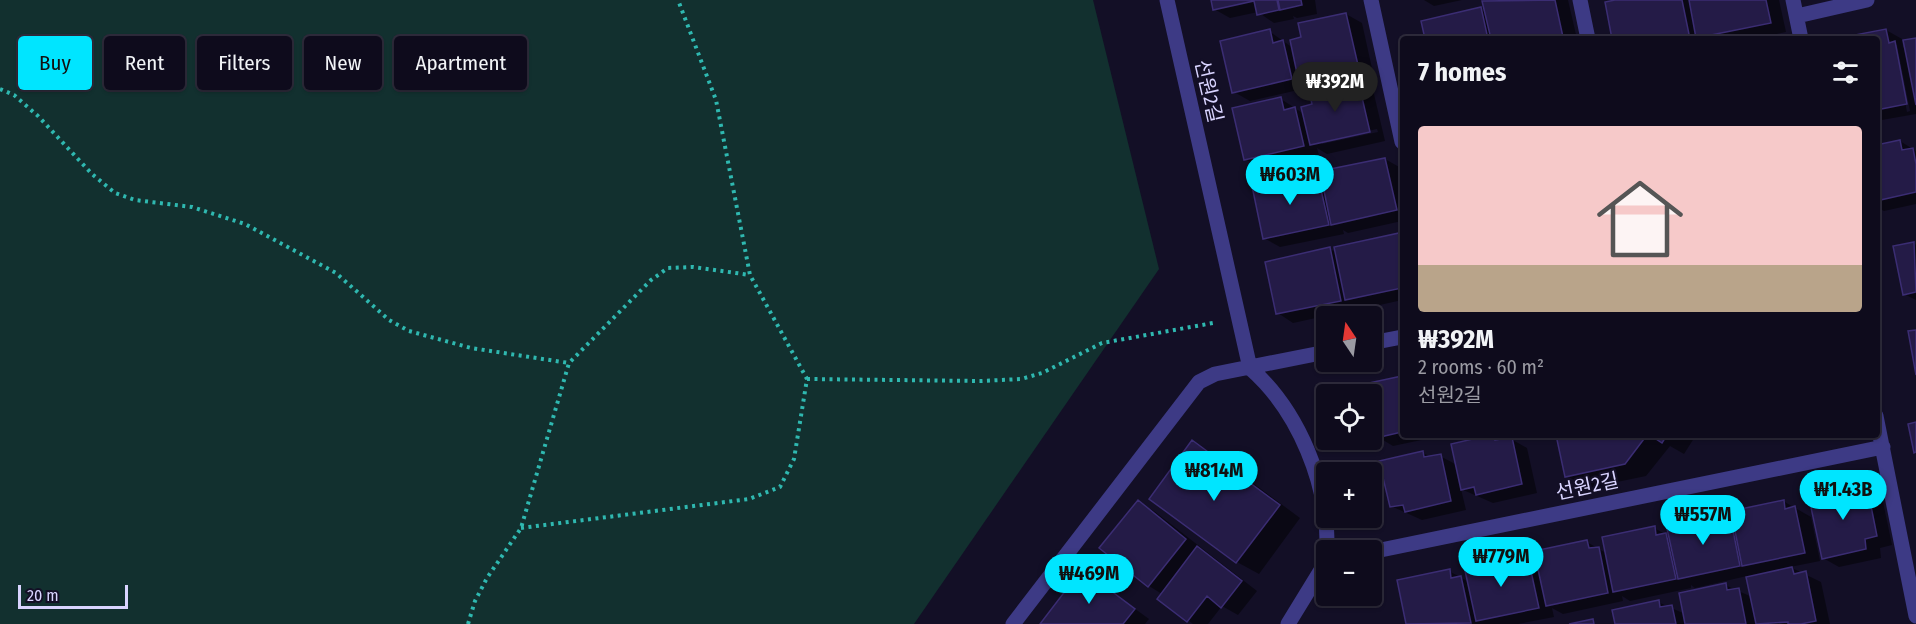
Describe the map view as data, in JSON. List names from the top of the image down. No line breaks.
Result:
{"streets":{"street":["선원2길"]},"scale_bar":"20 m","north":"top","page":{"chip":["Buy","Rent","Filters","New","Apartment"],"heading":"7 homes","price":["₩392M","₩603M","₩814M","₩1.43B","₩557M","₩779M","₩469M"],"list":[{"name":"₩392M","note":"2 rooms · 60 m² · 선원2길"}],"map_buttons":["+","−"],"scale":"20 m"}}
